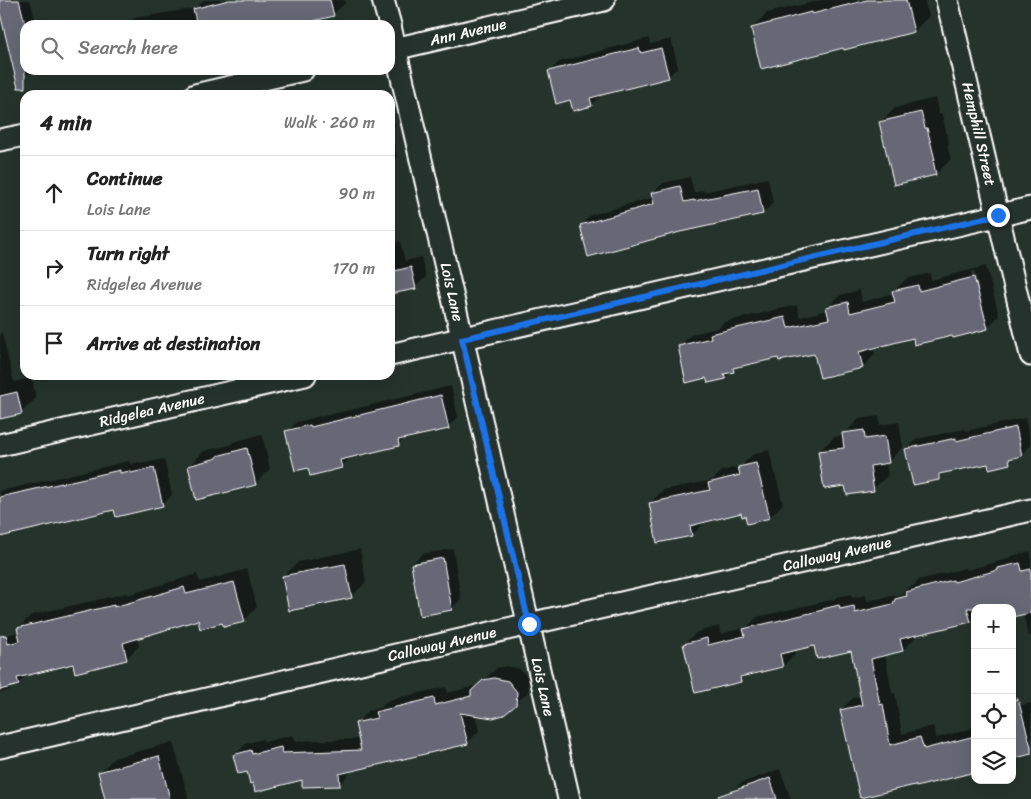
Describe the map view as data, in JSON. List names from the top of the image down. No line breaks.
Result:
{"streets":{"street":["Ann Avenue","Hemphill Street","Lois Lane","Ridgelea Avenue","Calloway Avenue"]},"crossings":[["Lois Lane","Calloway Avenue"]],"page":{"search":"Search here","heading":["4 min","Walk · 260 m"],"list":[["Continue","Lois Lane","90 m"],["Turn right","Ridgelea Avenue","170 m"],"Arrive at destination"],"map_buttons":["+","−"]}}
